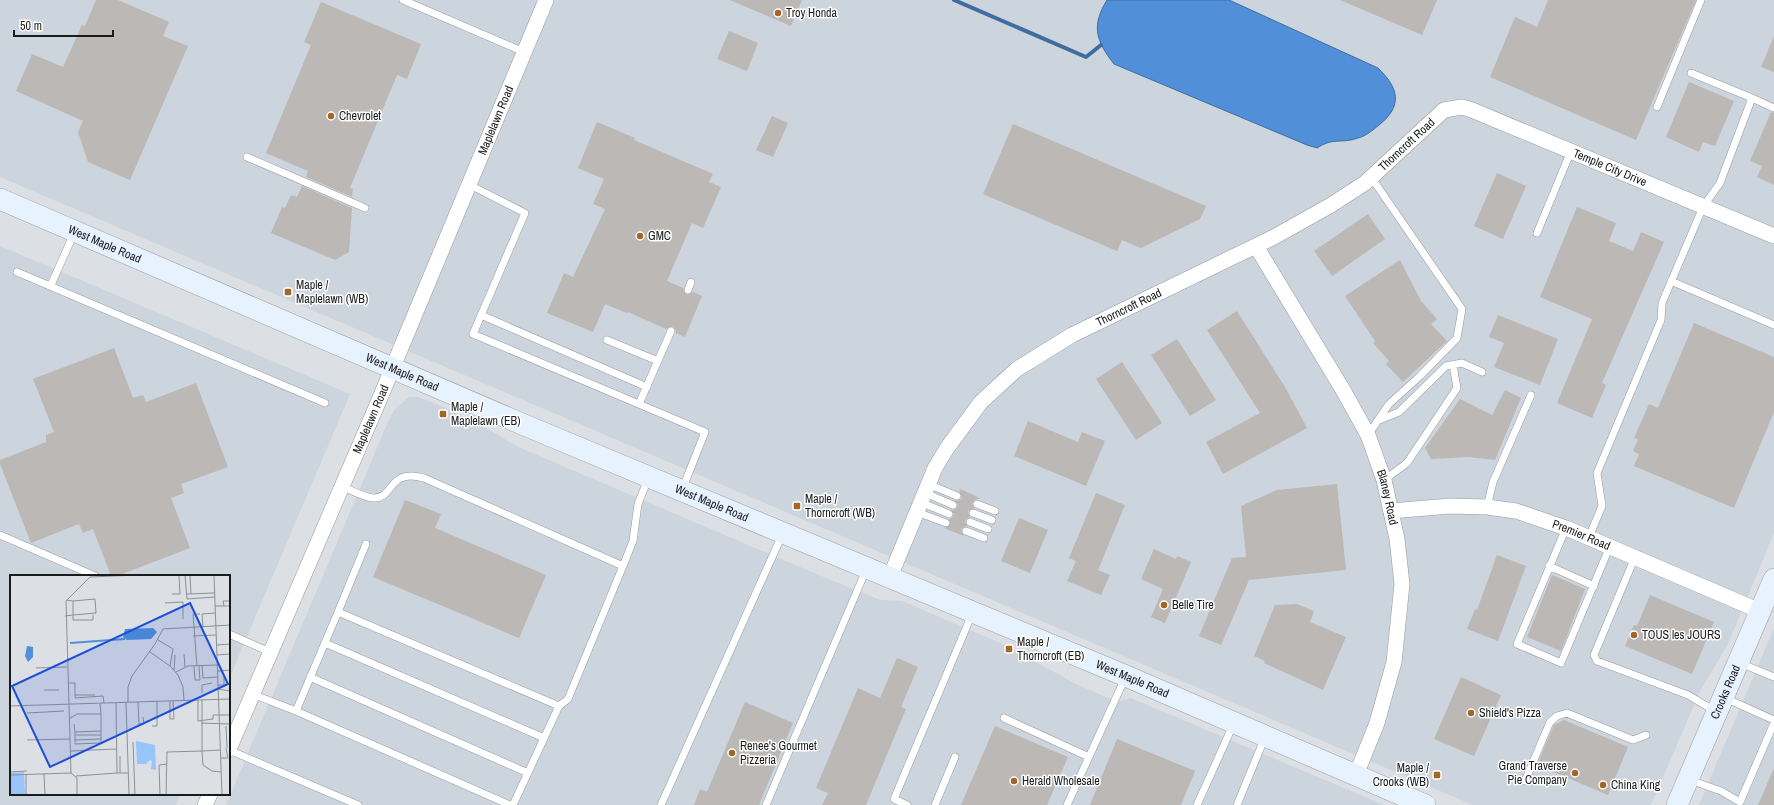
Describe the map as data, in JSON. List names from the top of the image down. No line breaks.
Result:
{"streets":{"main road":["West Maple Road","Crooks Road"],"street":["Maplelawn Road","Thorncroft Road","Temple City Drive","Blaney Road","Premier Road"]},"crossings":[["Maplelawn Road","West Maple Road"],["Thorncroft Road","Temple City Drive"],["Thorncroft Road","West Maple Road"],["Thorncroft Road","Blaney Road"],["West Maple Road","Blaney Road"],["Blaney Road","Premier Road"],["Premier Road","Crooks Road"]],"places":{"other":["Troy Honda","Chevrolet","GMC","Belle Tire","TOUS les JOURS","Shield's Pizza","Renee's Gourmet Pizzeria","Grand Traverse Pie Company","Herald Wholesale","China King"],"transit":["Maple / Maplelawn (WB)","Maple / Maplelawn (EB)","Maple / Thorncroft (WB)","Maple / Thorncroft (EB)","Maple / Crooks (WB)"]},"scale_bar":"50 m"}
